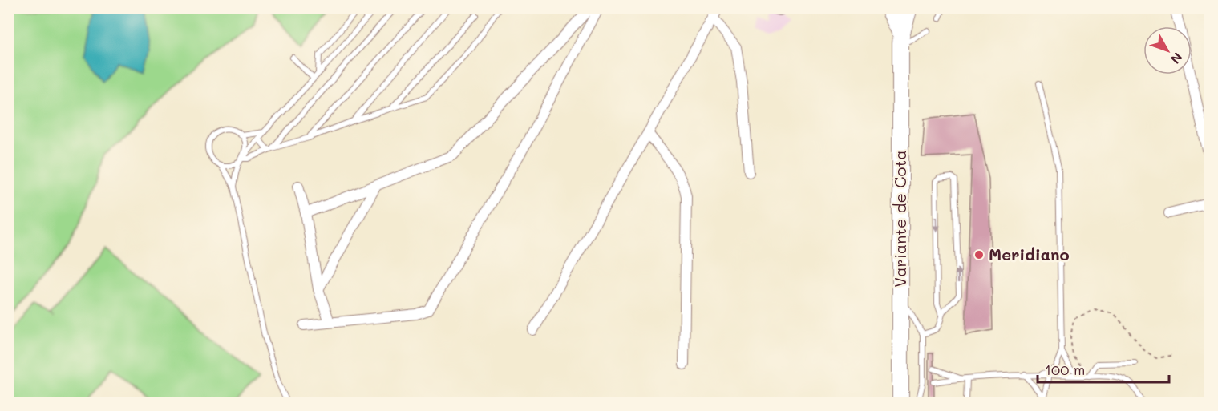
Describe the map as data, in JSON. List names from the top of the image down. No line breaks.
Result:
{"streets":{"main road":["Variante de Cota"]},"places":["Meridiano"],"scale_bar":"100 m","north":"bottom right"}
